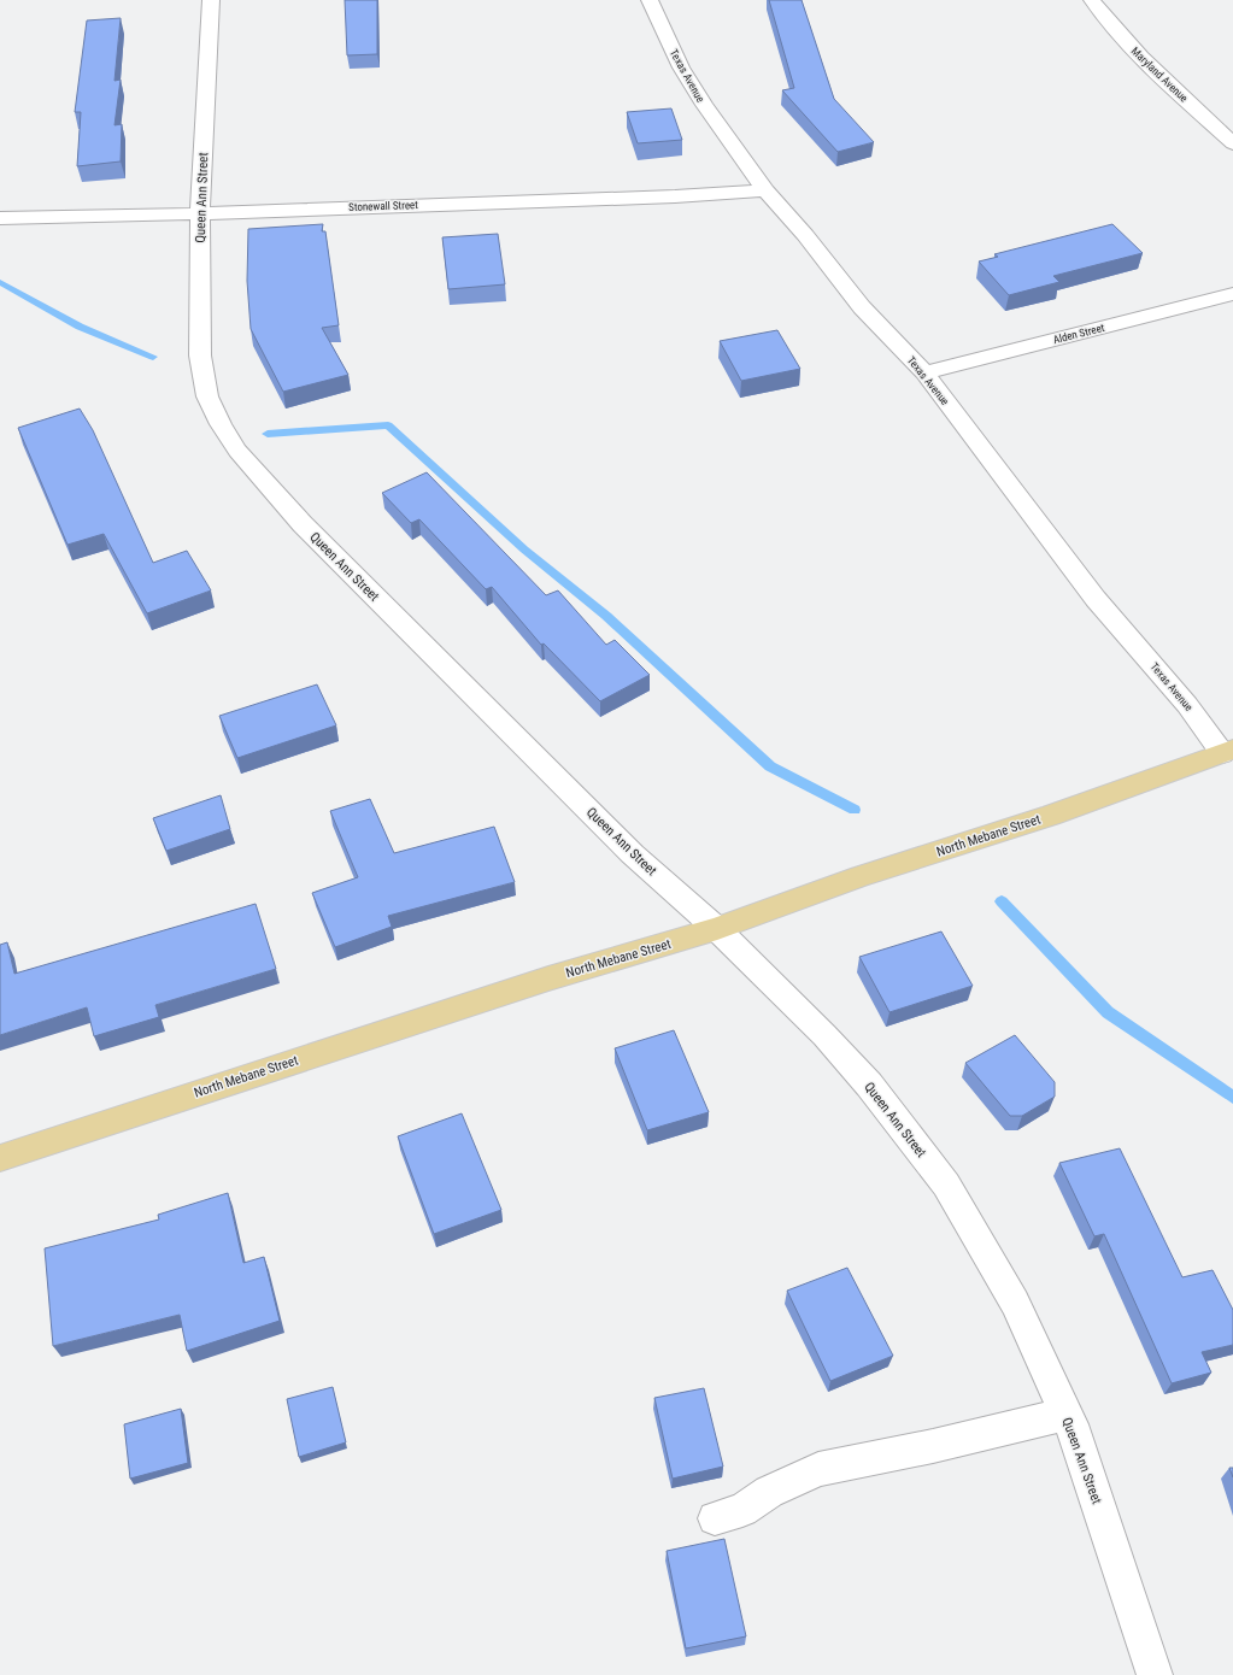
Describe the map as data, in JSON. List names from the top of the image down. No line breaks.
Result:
{"streets":{"main road":["North Mebane Street"],"street":["Maryland Avenue","Texas Avenue","Queen Ann Street","Stonewall Street","Alden Street"]},"crossings":[["Texas Avenue","Stonewall Street"],["Texas Avenue","Alden Street"],["Texas Avenue","North Mebane Street"],["Queen Ann Street","Stonewall Street"],["Queen Ann Street","North Mebane Street"]]}
